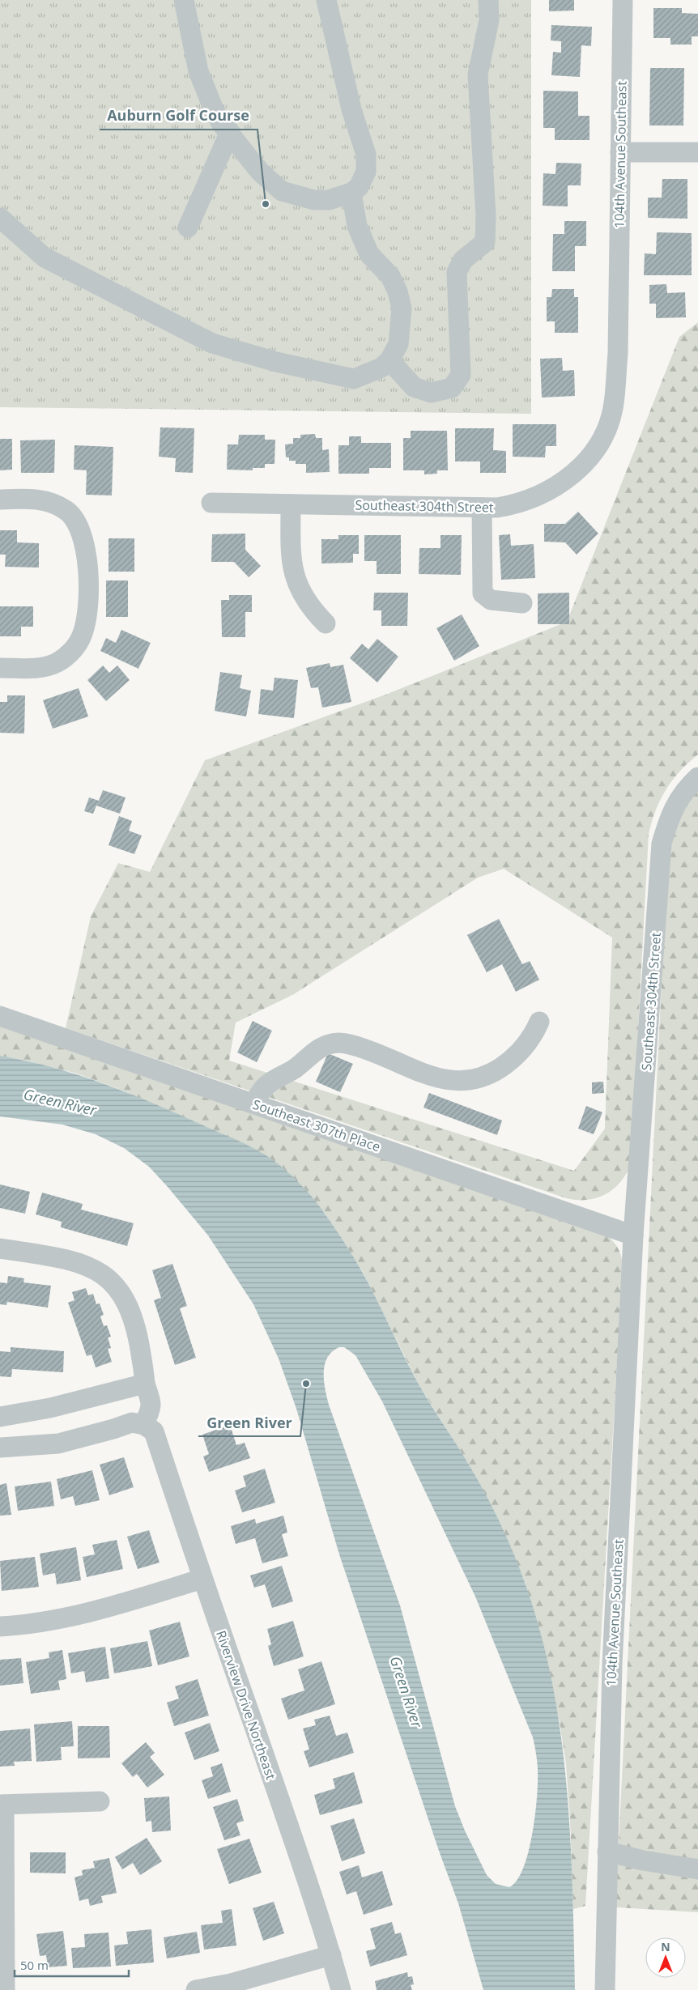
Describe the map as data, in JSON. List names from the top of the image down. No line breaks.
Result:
{"streets":{"street":["104th Avenue Southeast","Southeast 304th Street","Southeast 307th Place","Riverview Drive Northeast"]},"crossings":[["104th Avenue Southeast","Southeast 304th Street"],["104th Avenue Southeast","Southeast 307th Place"],["Southeast 304th Street","Southeast 307th Place"]],"water":["Green River"],"places":["Auburn Golf Course","Green River"],"scale_bar":"50 m","north":"top"}
